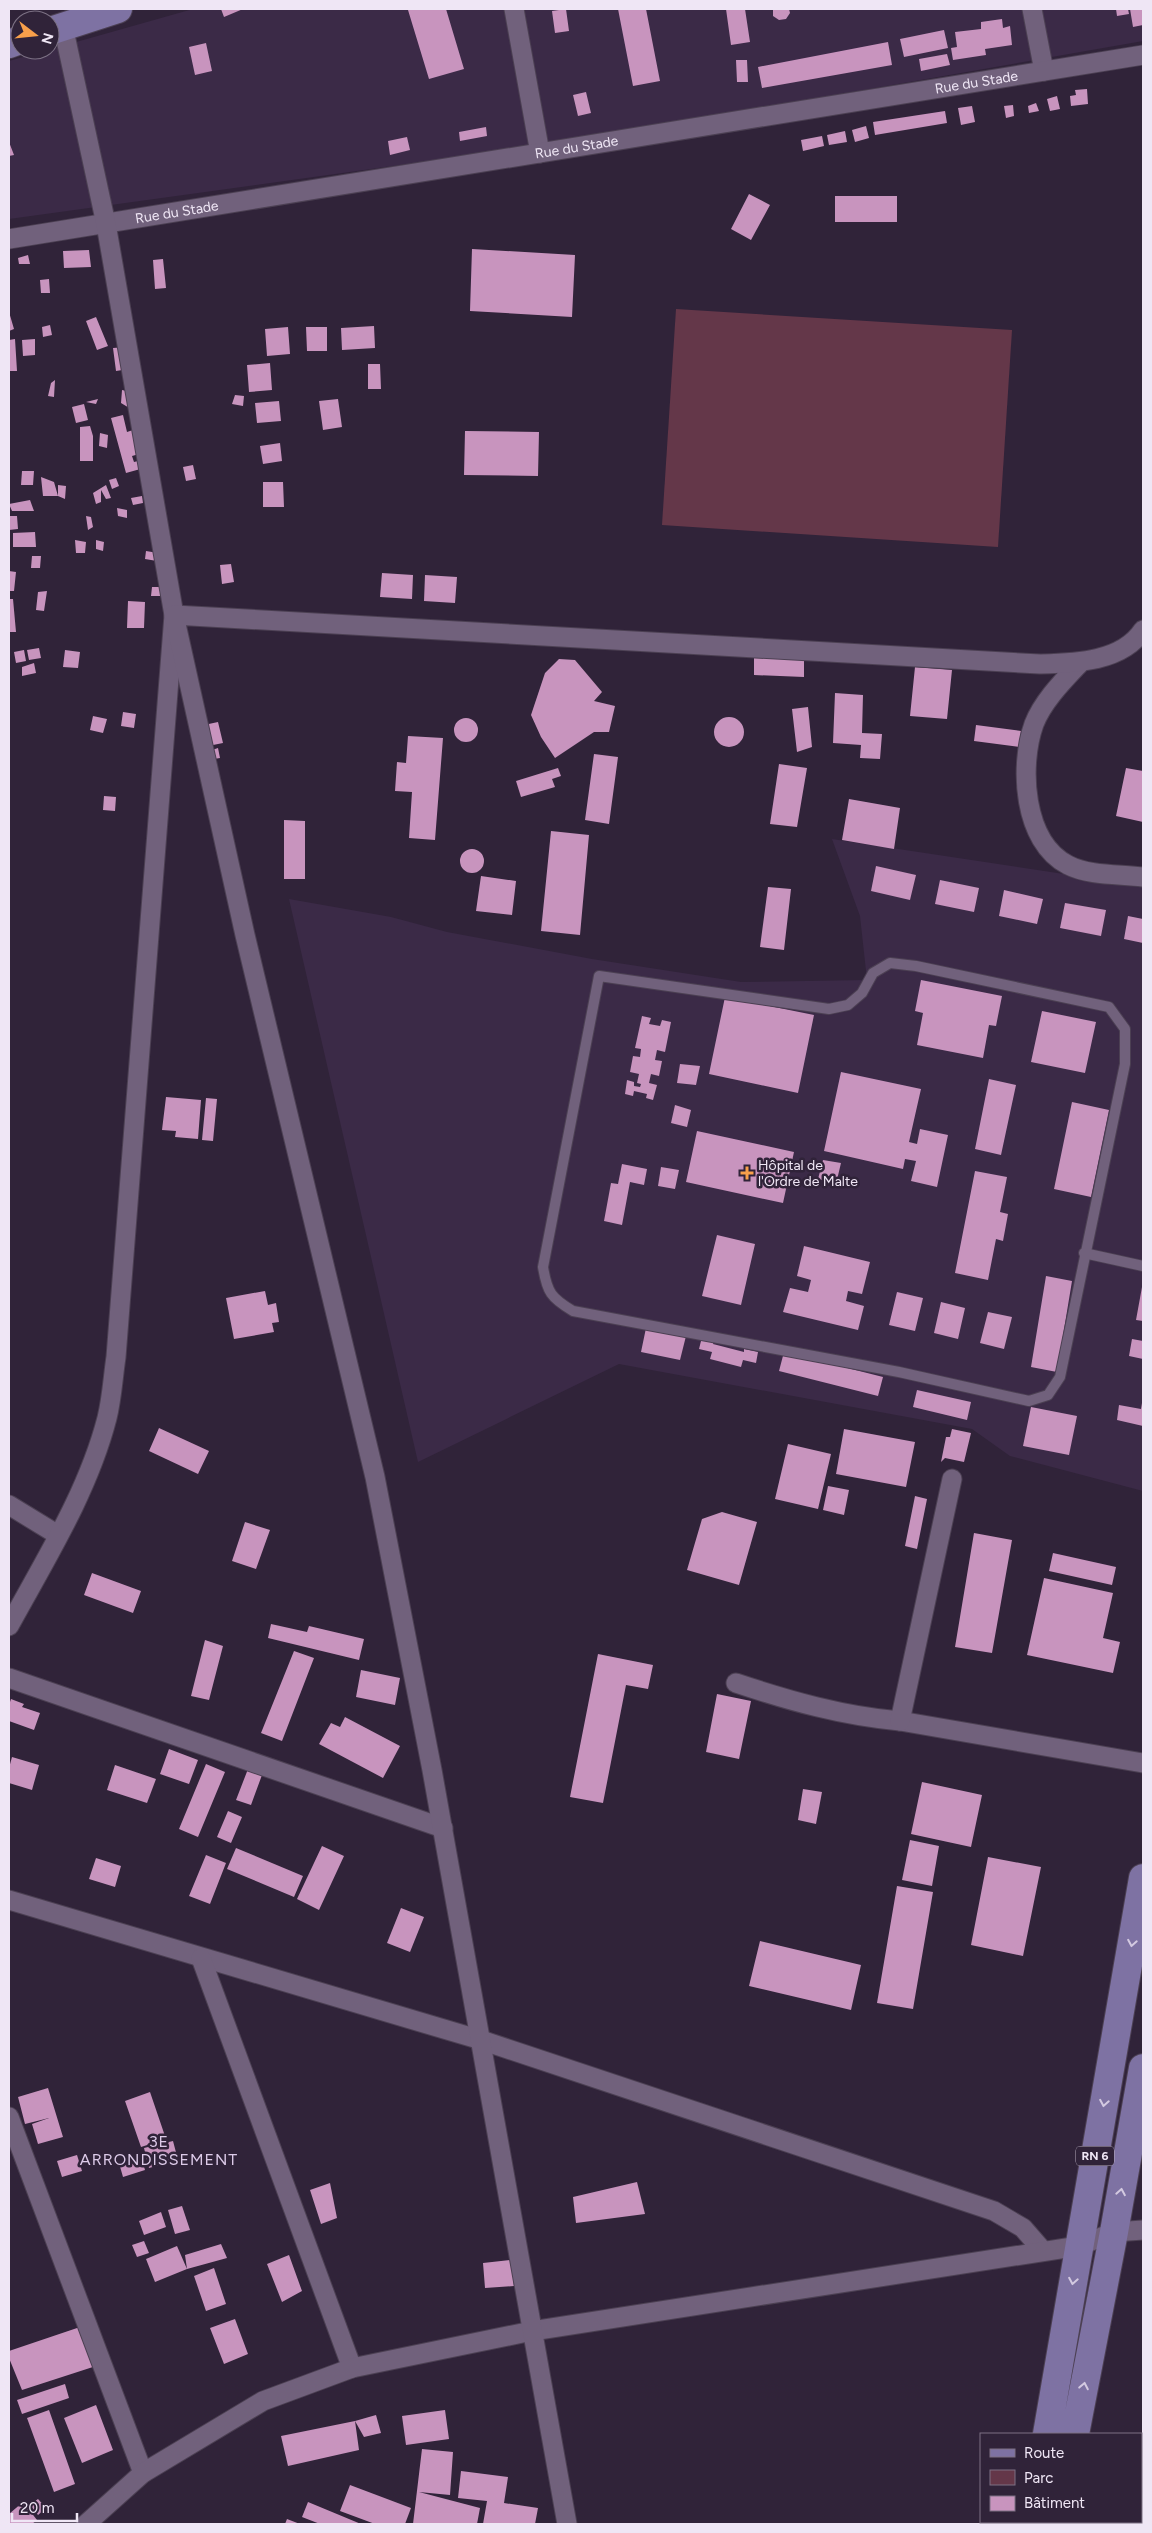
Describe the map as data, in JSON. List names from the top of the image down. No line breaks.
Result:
{"streets":{"main road":["RN 6"],"street":["Rue du Stade"]},"districts":["3E ARRONDISSEMENT"],"places":{"health":["Hôpital de l'Ordre de Malte"]},"legend":["Route","Parc","Bâtiment"],"scale_bar":"20 m","north":"right"}
